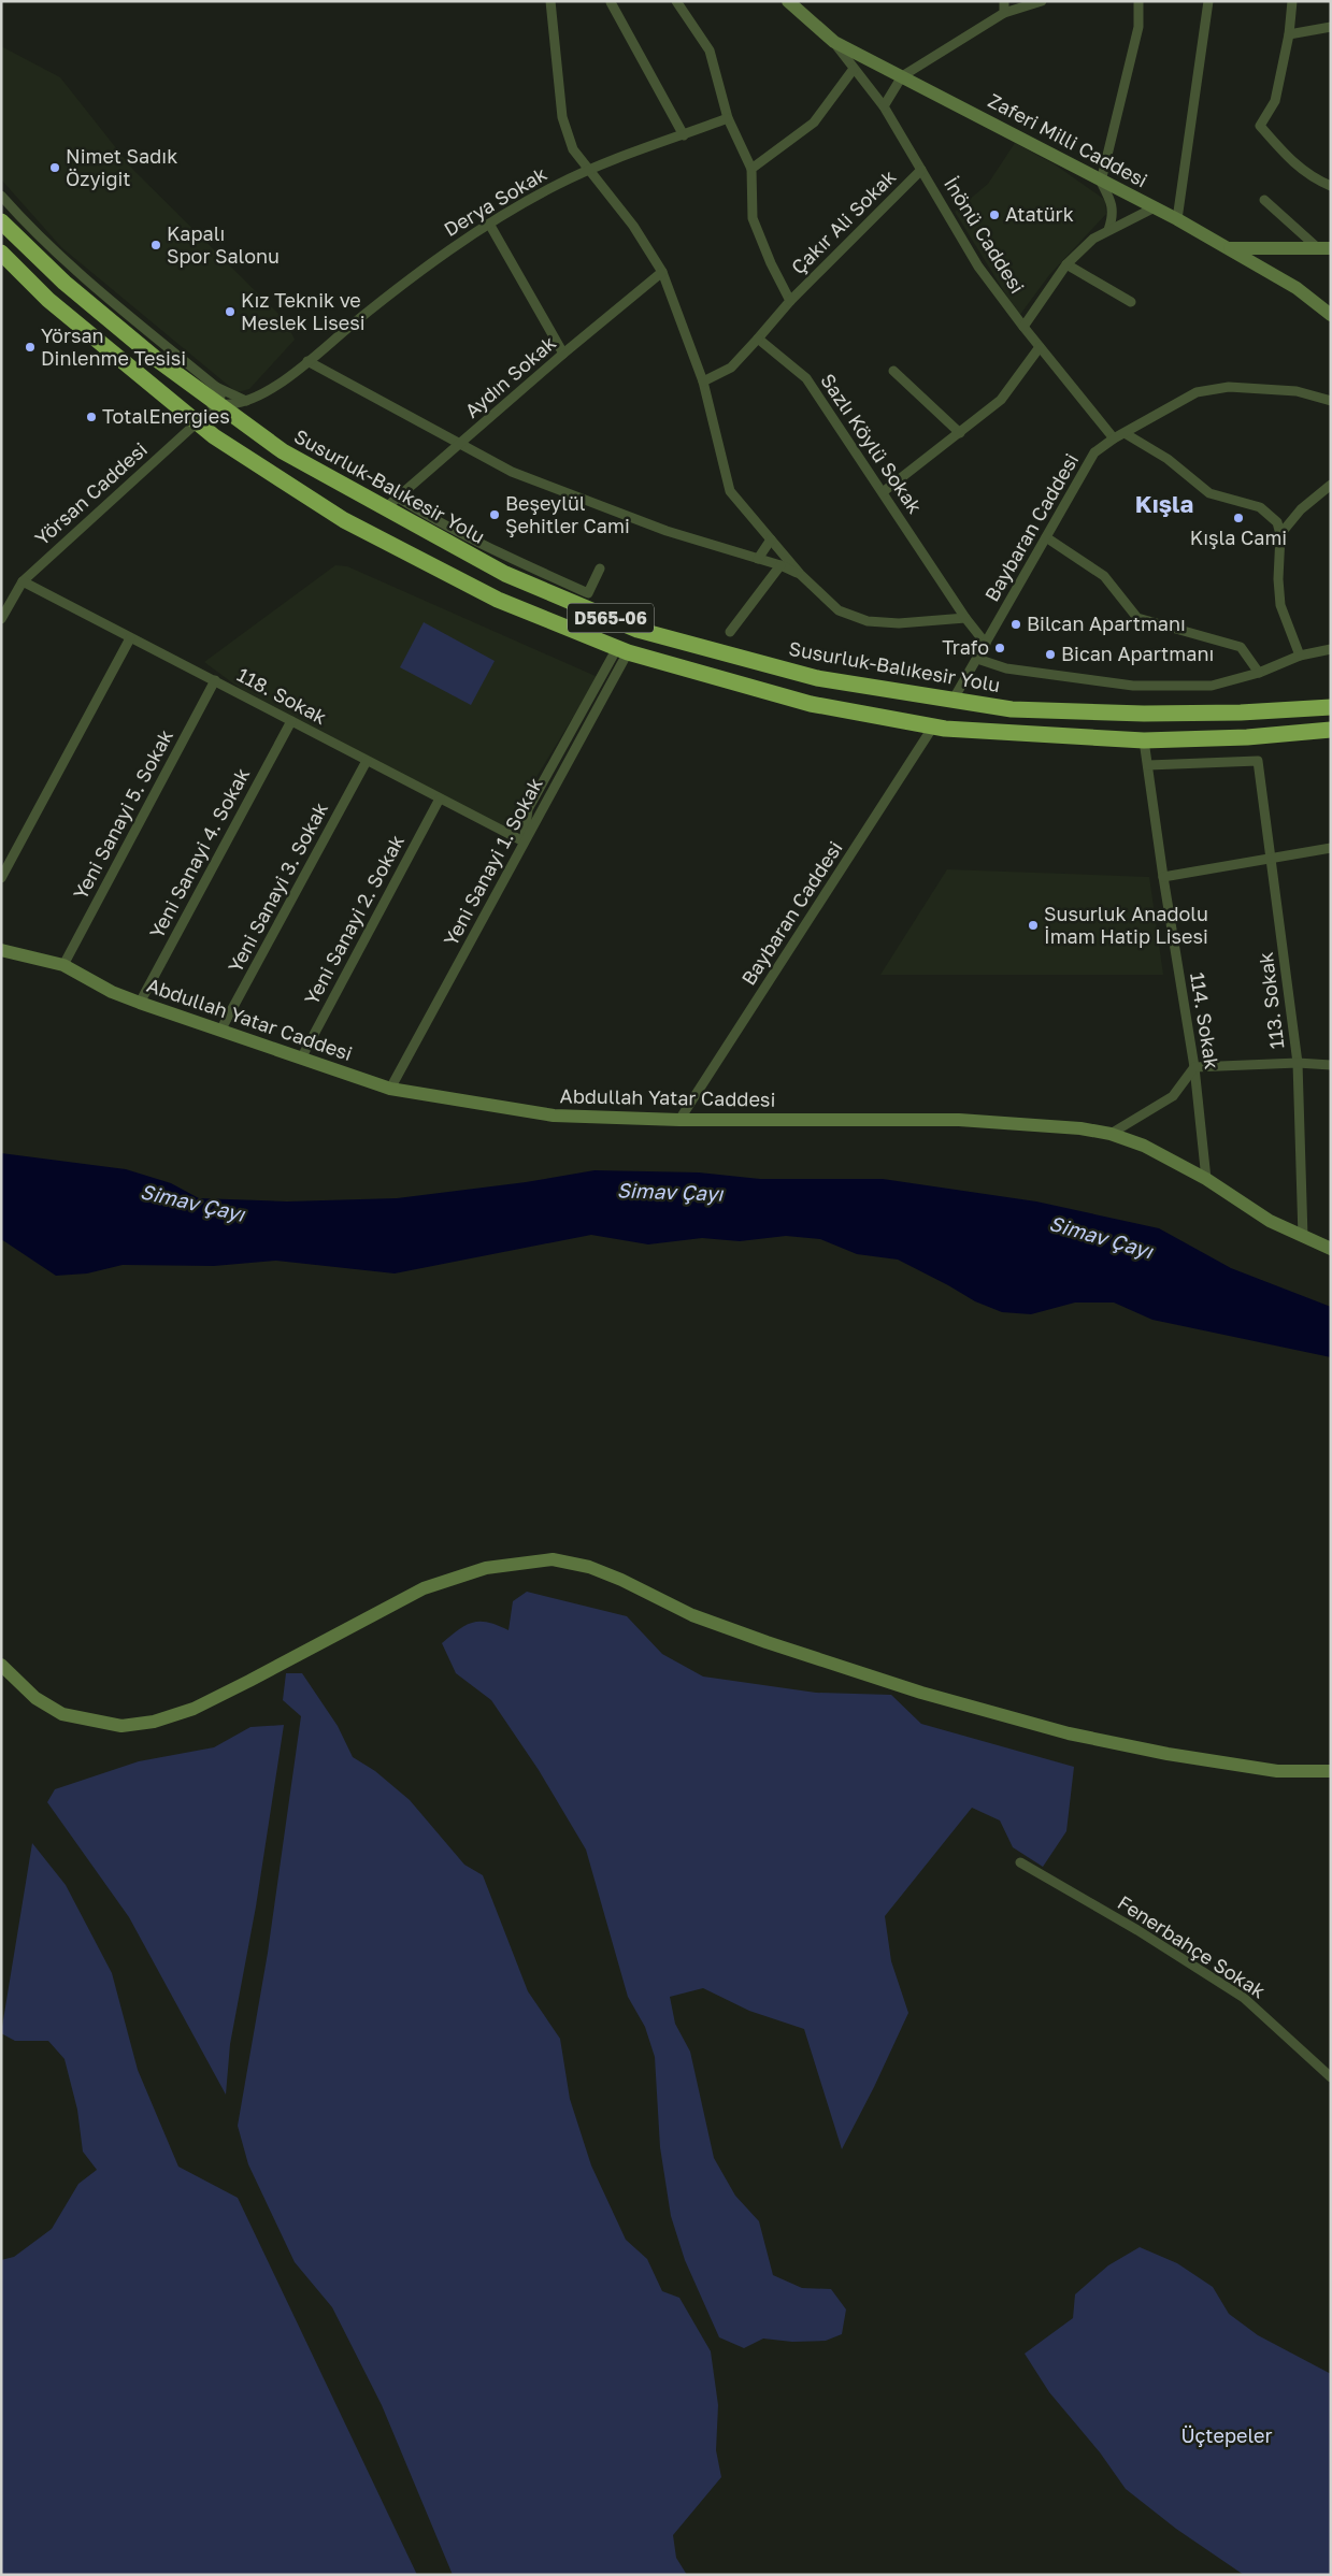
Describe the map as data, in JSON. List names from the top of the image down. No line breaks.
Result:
{"streets":{"highway":["Susurluk-Balıkesir Yolu","D565-06"],"street":["Zaferi Milli Caddesi","Derya Sokak","Çakır Ali Sokak","İnönü Caddesi","Aydın Sokak","Sazlı Köylü Sokak","Yörsan Caddesi","Baybaran Caddesi","118. Sokak","Yeni Sanayi 5. Sokak","Yeni Sanayi 4. Sokak","Yeni Sanayi 1. Sokak","Yeni Sanayi 3. Sokak","Yeni Sanayi 2. Sokak","113. Sokak","Abdullah Yatar Caddesi","114. Sokak","Fenerbahçe Sokak"]},"crossings":[["Zaferi Milli Caddesi","İnönü Caddesi"],["Çakır Ali Sokak","İnönü Caddesi"],["İnönü Caddesi","Baybaran Caddesi"],["Aydın Sokak","Susurluk-Balıkesir Yolu"],["Sazlı Köylü Sokak","Baybaran Caddesi"],["Susurluk-Balıkesir Yolu","Yörsan Caddesi"],["Susurluk-Balıkesir Yolu","Baybaran Caddesi"],["Yörsan Caddesi","D565-06"],["Yörsan Caddesi","118. Sokak"],["Baybaran Caddesi","D565-06"],["Baybaran Caddesi","Abdullah Yatar Caddesi"],["D565-06","114. Sokak"],["118. Sokak","Yeni Sanayi 5. Sokak"],["118. Sokak","Yeni Sanayi 4. Sokak"],["118. Sokak","Yeni Sanayi 1. Sokak"],["118. Sokak","Yeni Sanayi 3. Sokak"],["118. Sokak","Yeni Sanayi 2. Sokak"],["Yeni Sanayi 5. Sokak","Abdullah Yatar Caddesi"],["Yeni Sanayi 4. Sokak","Abdullah Yatar Caddesi"],["Yeni Sanayi 1. Sokak","Abdullah Yatar Caddesi"],["Yeni Sanayi 3. Sokak","Abdullah Yatar Caddesi"],["Yeni Sanayi 2. Sokak","Abdullah Yatar Caddesi"],["113. Sokak","Abdullah Yatar Caddesi"],["113. Sokak","114. Sokak"],["Abdullah Yatar Caddesi","114. Sokak"]],"districts":["Kışla"],"water":["Simav Çayı"],"parks":["Üçtepeler"],"places":["Nimet Sadık Özyiğit","Atatürk","Kapalı Spor Salonu","Kız Teknik ve Meslek Lisesi","Yörsan Dinlenme Tesisi","TotalEnergies","Beşeylül Şehitler Cami","Kışla Cami","Bilcan Apartmanı","Trafo","Bican Apartmanı","Susurluk Anadolu İmam Hatip Lisesi"]}
